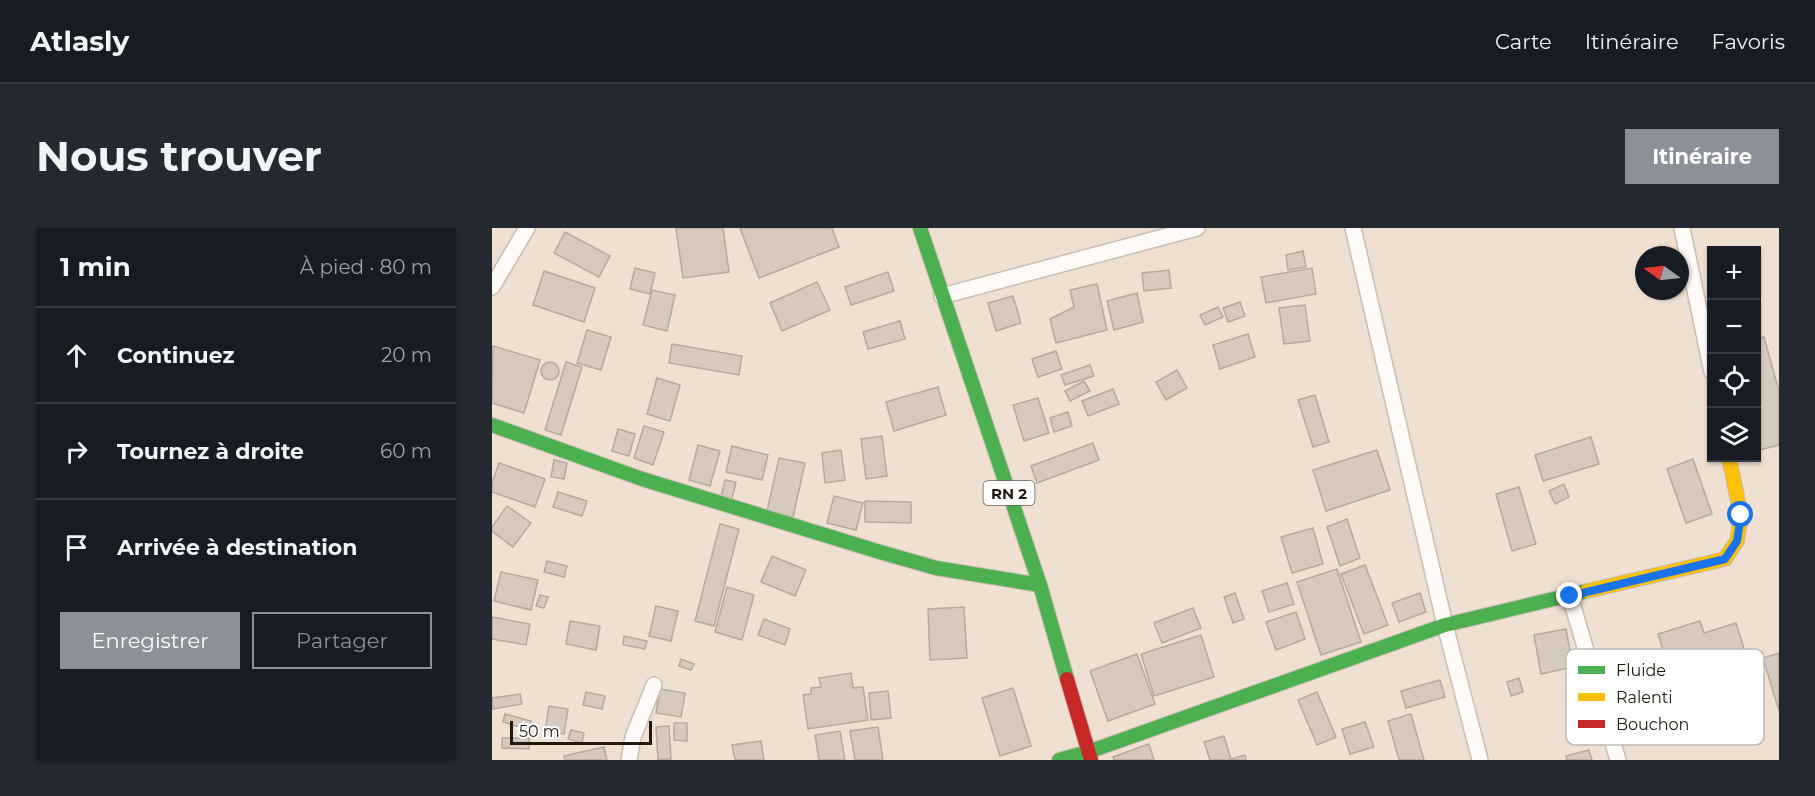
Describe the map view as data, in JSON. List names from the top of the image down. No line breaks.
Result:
{"streets":{"main road":["RN 2"]},"legend":["Fluide","Ralenti","Bouchon"],"scale_bar":"50 m","north":"left","page":{"header":"Atlasly","nav":["Carte","Itinéraire","Favoris"],"buttons":["Itinéraire",["Enregistrer","Partager"]],"title":"Nous trouver","heading":["1 min","À pied · 80 m"],"map_buttons":["+","−"],"list":[["Continuez","20 m"],["Tournez à droite","60 m"],"Arrivée à destination"],"scale":"50 m"}}
